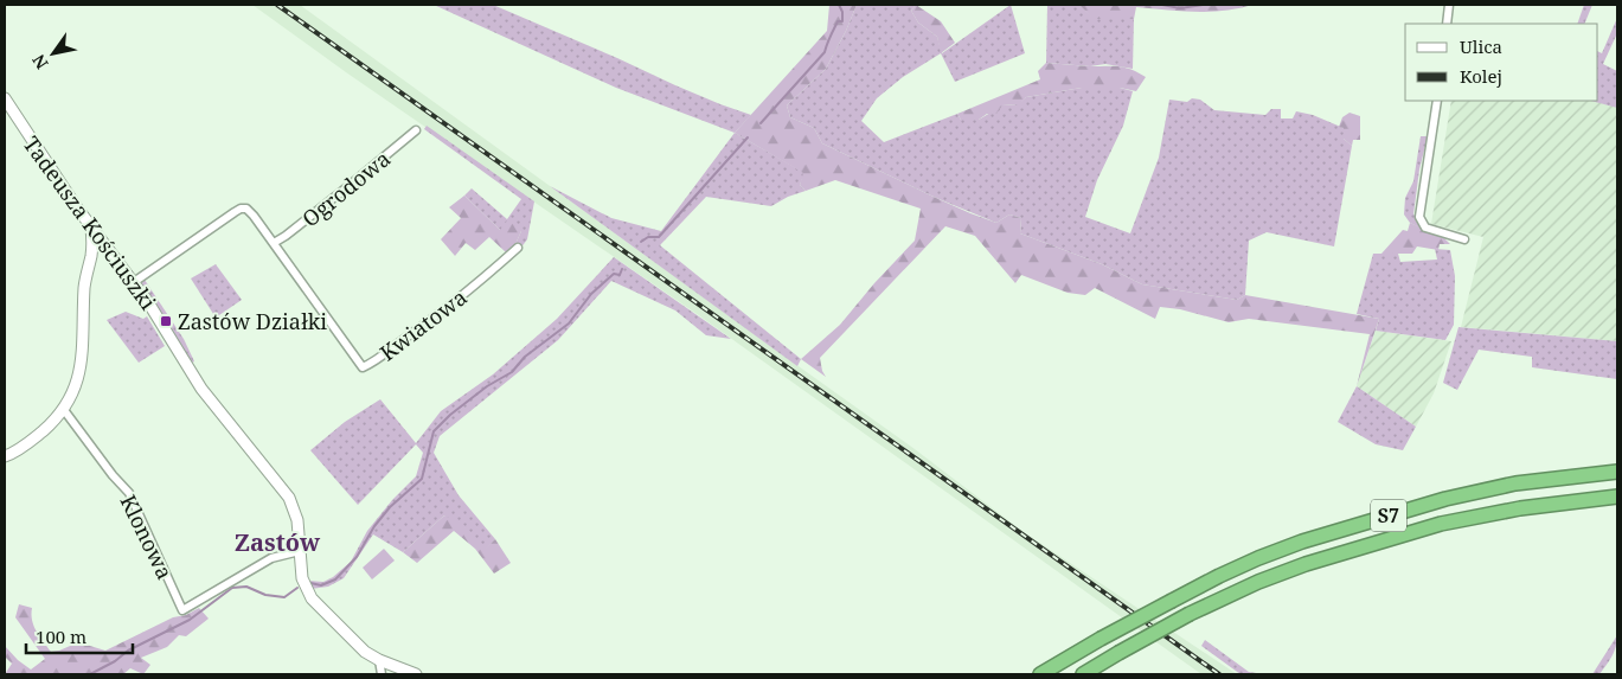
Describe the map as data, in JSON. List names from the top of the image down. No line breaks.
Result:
{"streets":{"highway":["S7"],"street":["Ogrodowa","Tadeusza Kościuszki","Kwiatowa","Klonowa"]},"crossings":[["Ogrodowa","Kwiatowa"],["Tadeusza Kościuszki","Kwiatowa"],["Tadeusza Kościuszki","Klonowa"]],"districts":["Zastów"],"places":{"transit":["Zastów Działki"]},"legend":["Ulica","Kolej"],"scale_bar":"100 m","north":"bottom left"}
